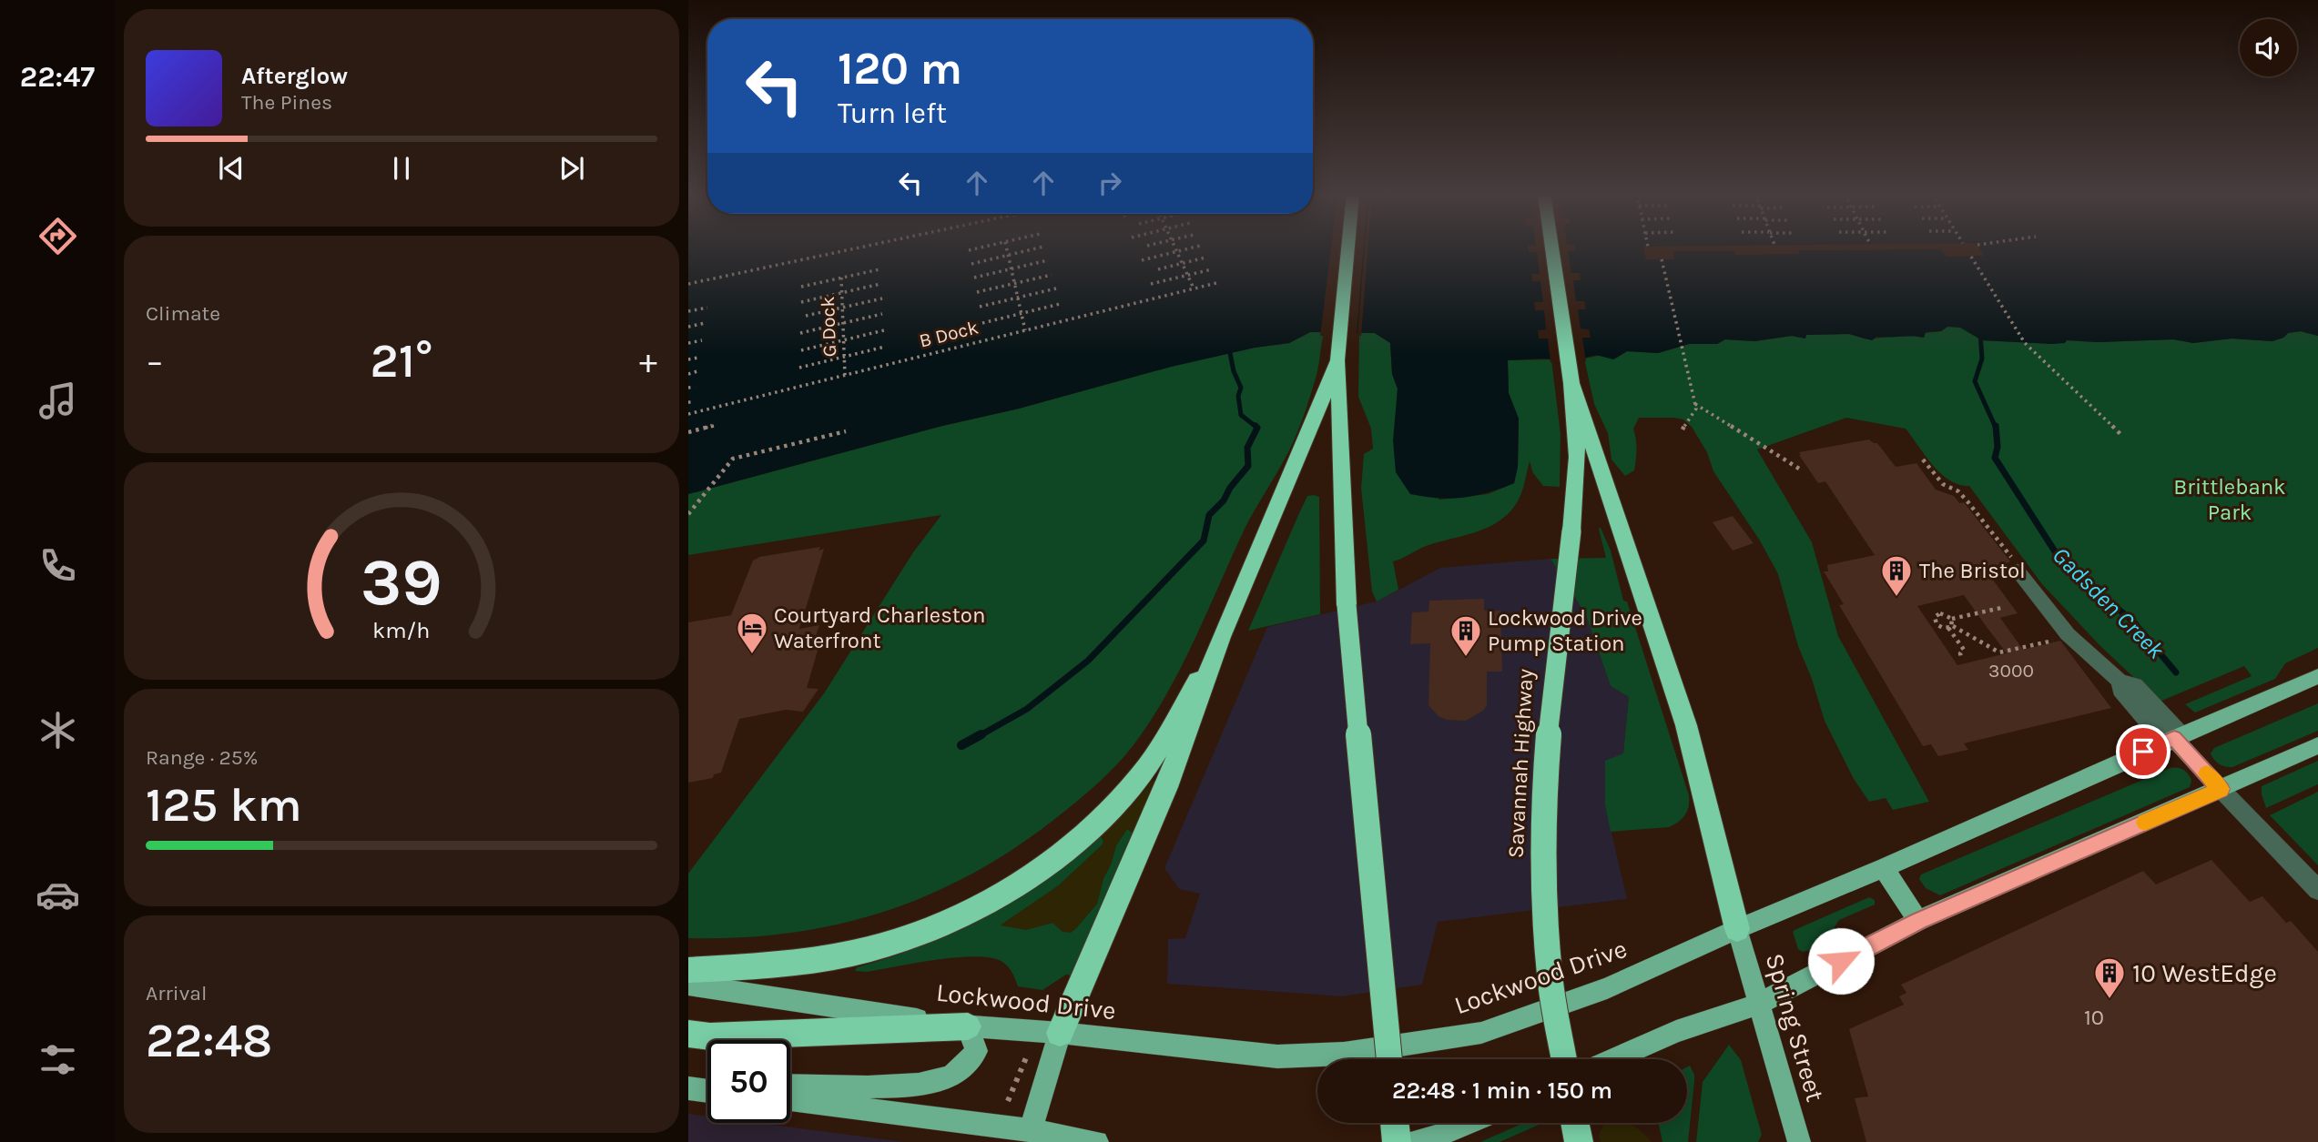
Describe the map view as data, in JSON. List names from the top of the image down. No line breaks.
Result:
{"streets":{"highway":["Savannah Highway"],"main road":["Lockwood Drive","Spring Street"],"path":["G Dock","B Dock"]},"crossings":[["G Dock","B Dock"],["Lockwood Drive","Spring Street"]],"water":["Gadsden Creek"],"parks":["Brittlebank Park"],"places":{"building":["The Bristol","Lockwood Drive Pump Station","10 WestEdge"],"hotel":["Courtyard Charleston Waterfront"]},"house_numbers":["3000","10"],"page":{"tabs":"22:47","turn":["120 m","Turn left"],"song":["Afterglow","The Pines"],"tile":["Climate",["Range · 25%","125 km"],["Arrival","22:48"]],"heat":["−","21°","+"],"limit":"50","trip":"22:48 · 1 min · 150 m","gauge":["39","km/h"]}}
